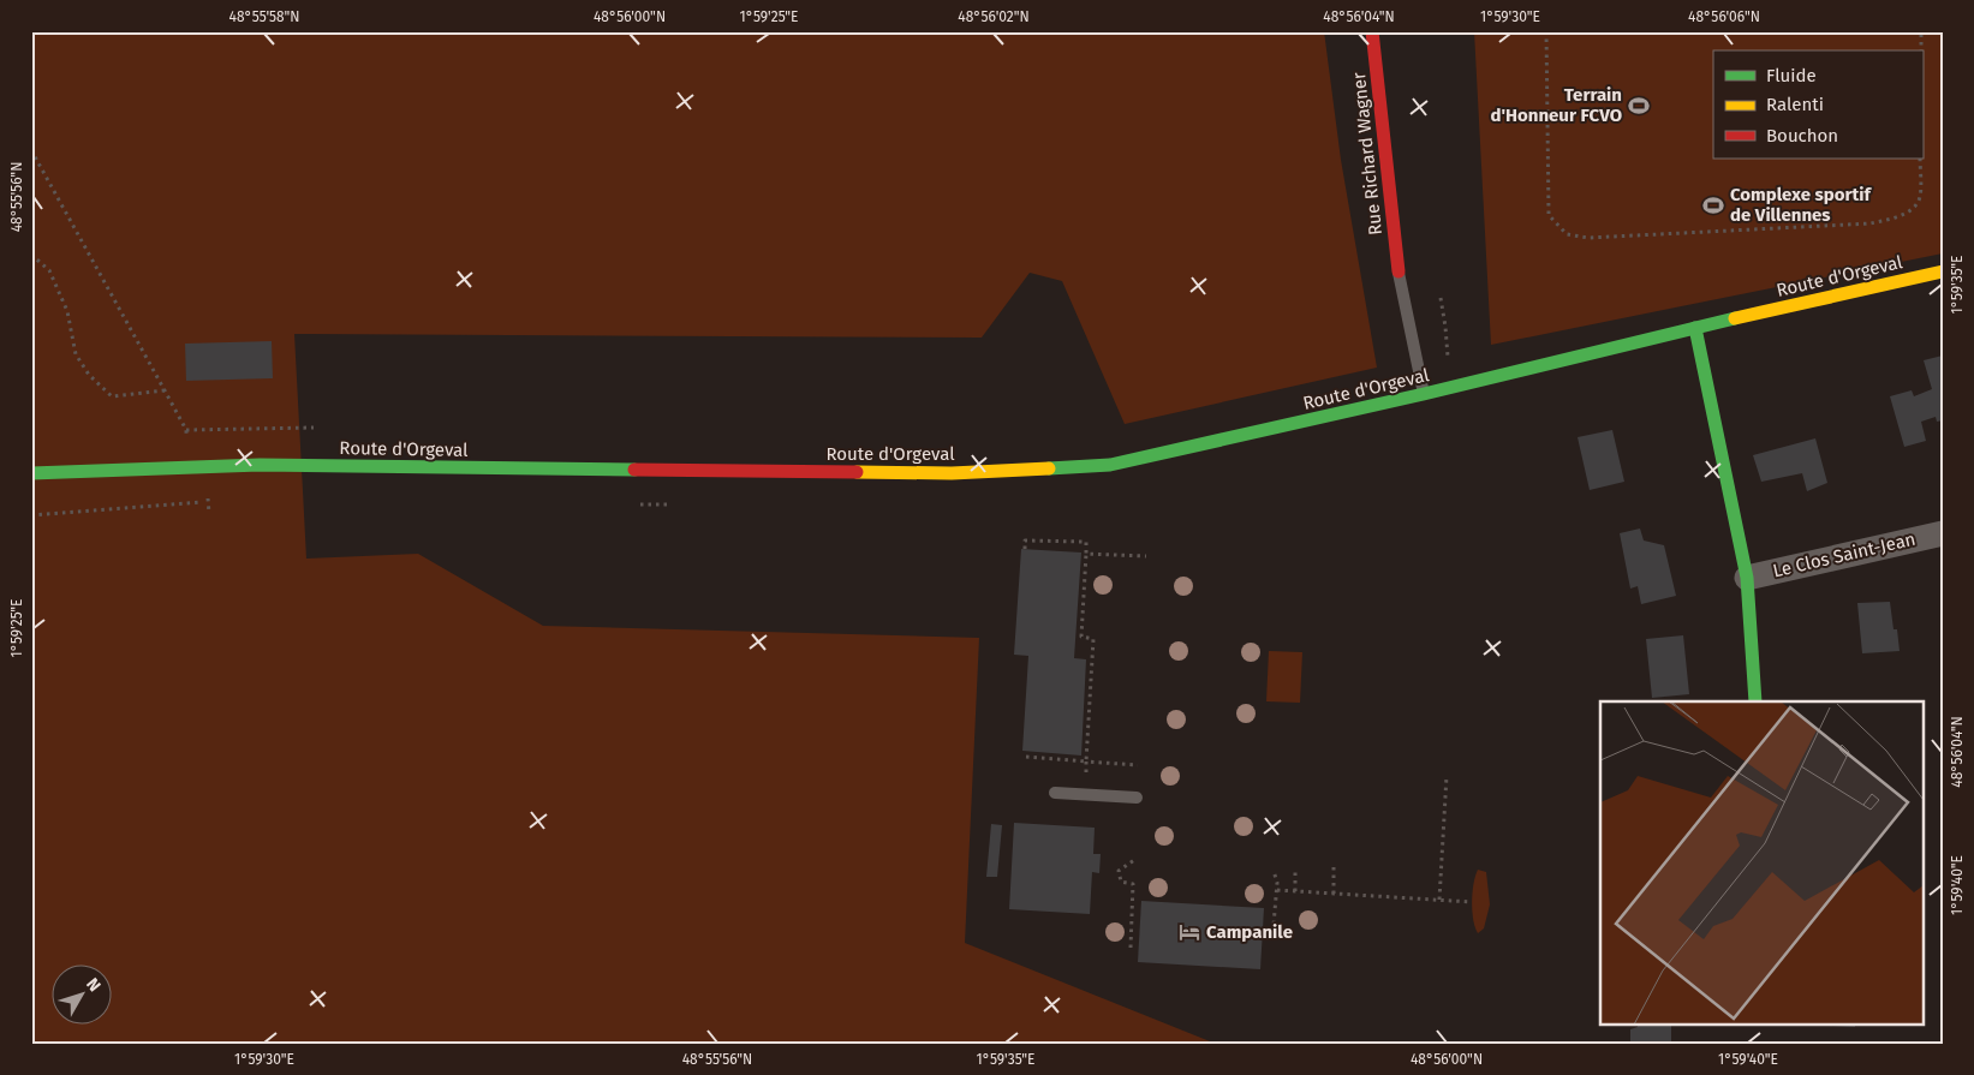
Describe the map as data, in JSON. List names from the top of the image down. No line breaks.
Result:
{"streets":{"street":["Rue Richard Wagner","Route d'Orgeval","Le Clos Saint-Jean"]},"crossings":[["Route d'Orgeval","Le Clos Saint-Jean"]],"places":{"sports":["Terrain d'Honneur FCVO","Complexe sportif de Villennes"],"hotel":["Campanile"]},"legend":["Fluide","Ralenti","Bouchon"],"north":"top right","coordinates":["48°55'58\"N","48°56'00\"N","1°59'25\"E","48°56'02\"N","48°56'04\"N","1°59'30\"E","48°56'06\"N","48°55'56\"N","1°59'35\"E","1°59'40\"E"]}
